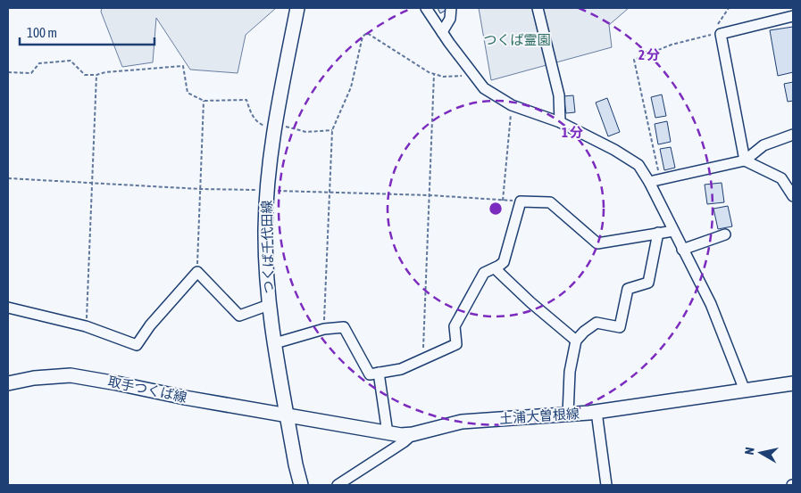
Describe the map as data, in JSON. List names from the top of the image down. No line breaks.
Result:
{"streets":{"main road":["つくば千代田線","取手つくば線","土浦大曽根線"]},"crossings":[["つくば千代田線","取手つくば線"],["つくば千代田線","土浦大曽根線"],["取手つくば線","土浦大曽根線"]],"parks":["つくば霊園"],"scale_bar":"100 m","north":"left","rings":["2 分","1 分"]}
